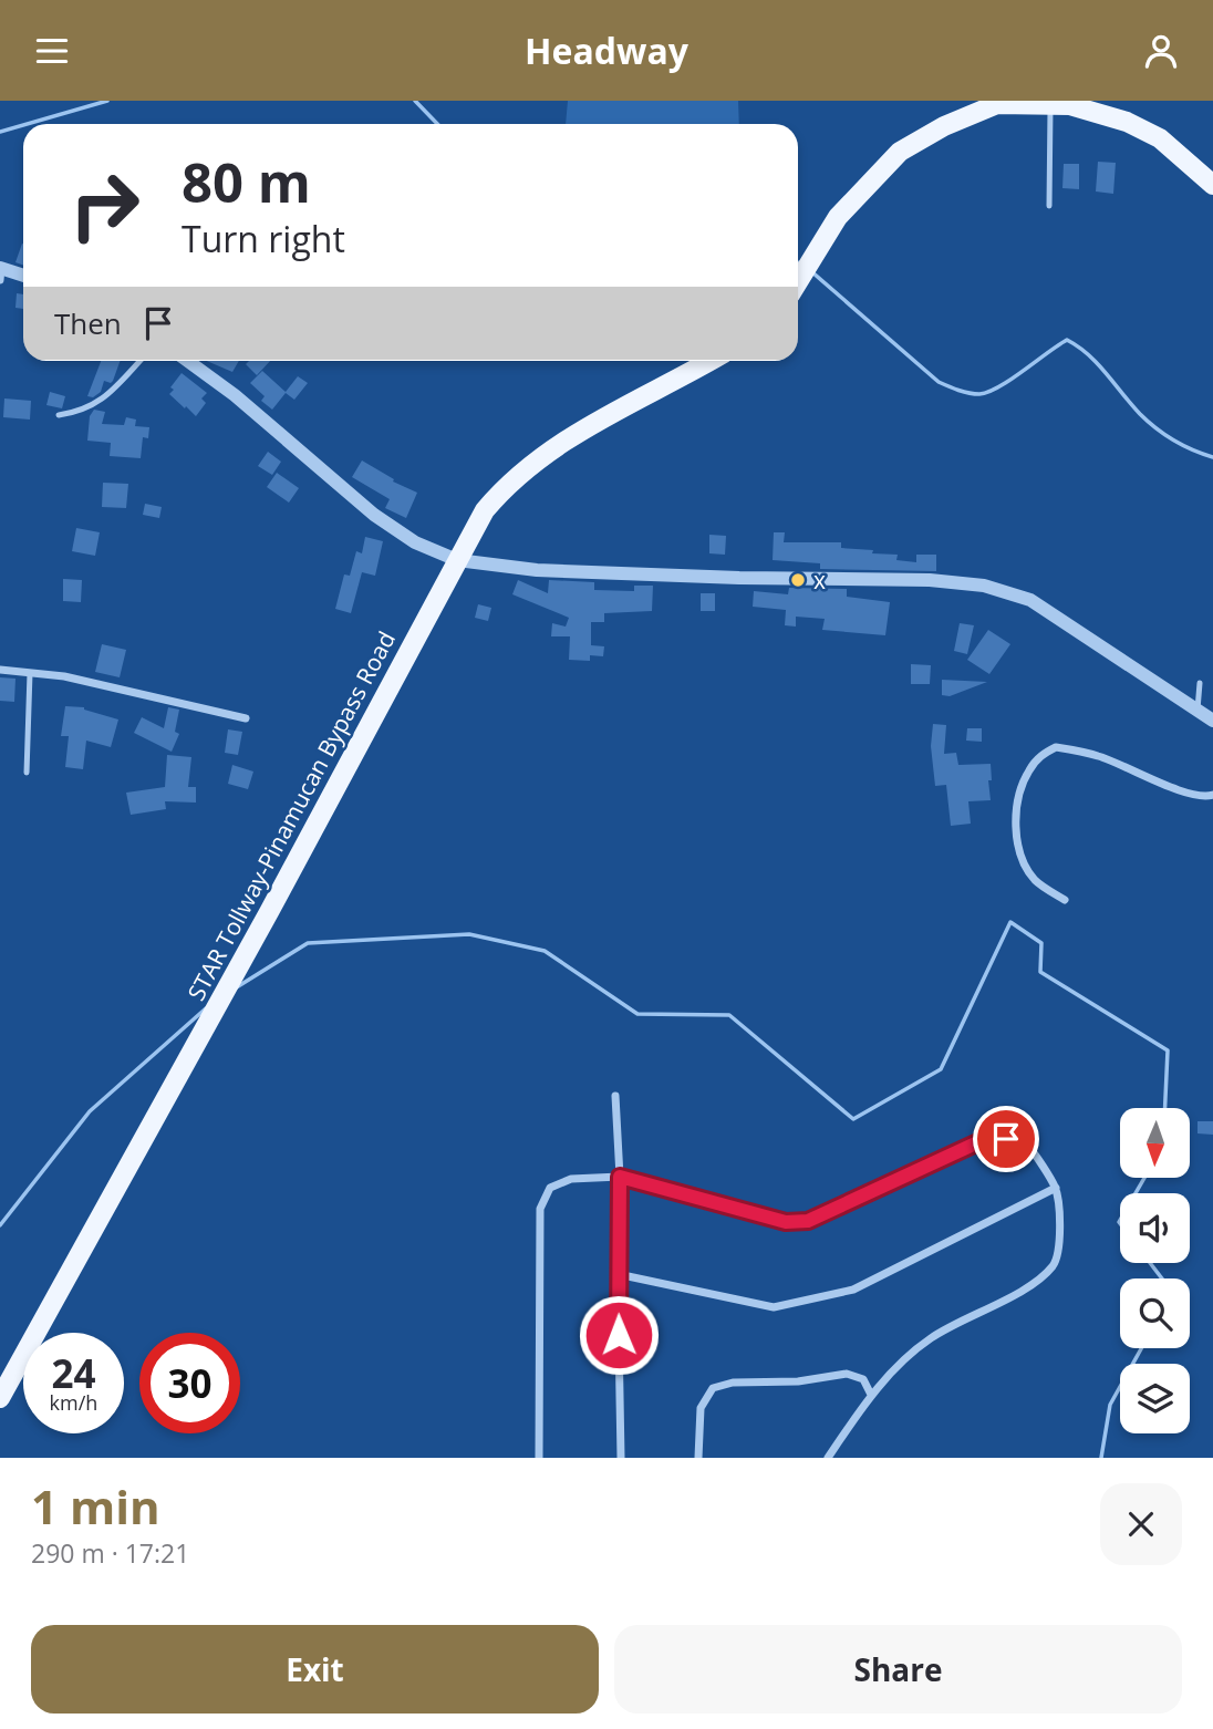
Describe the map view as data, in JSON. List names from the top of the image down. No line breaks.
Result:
{"streets":{"main road":["STAR Tollway-Pinamucan Bypass Road"]},"places":["x"],"north":"bottom","page":{"header":"Headway","turn":["80 m","Turn right"],"then":"Then","speed":"24 km/h","limit":"30","heading":["1 min","290 m · 17:21"],"buttons":["Exit","Share"]}}
